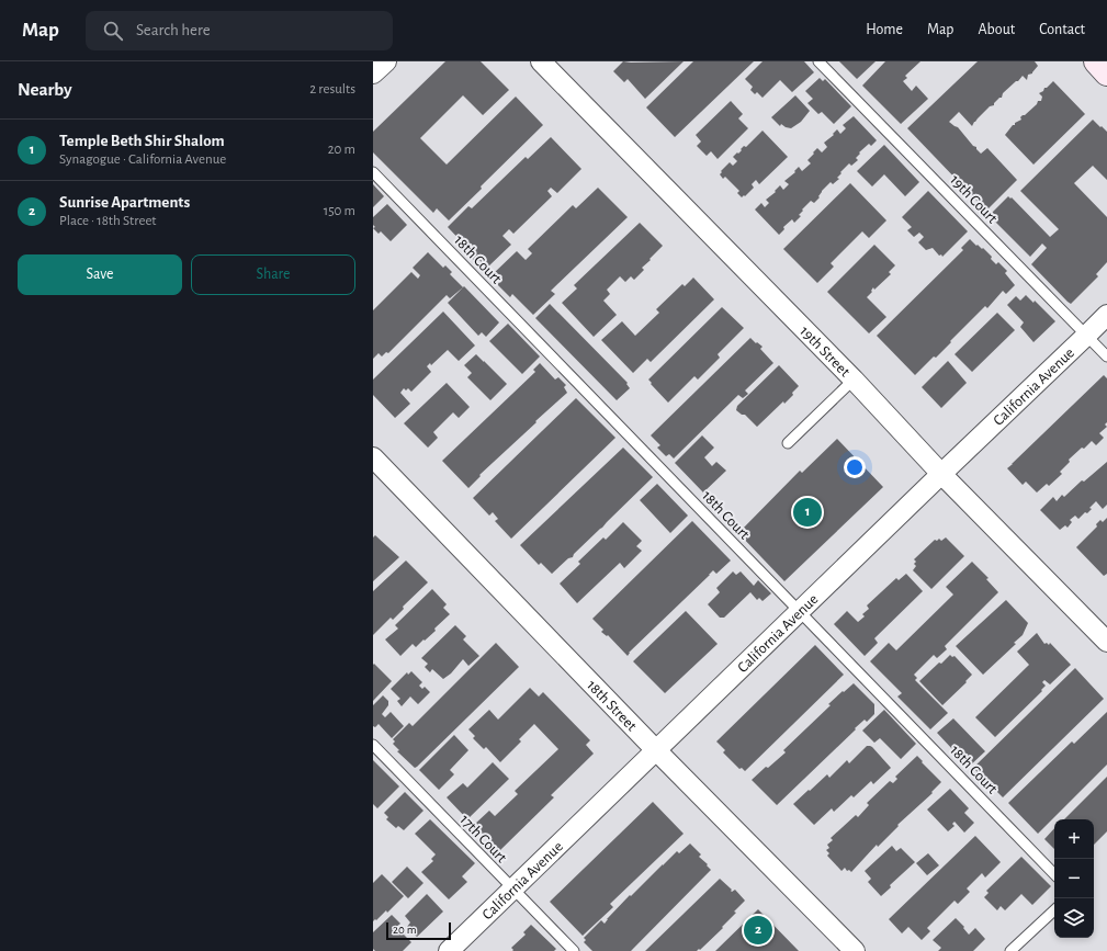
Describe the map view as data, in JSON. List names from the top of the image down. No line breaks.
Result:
{"streets":{"street":["19th Street","California Avenue","18th Street"],"lane":["19th Court","18th Court","17th Court"]},"crossings":[["19th Court","California Avenue"],["18th Court","California Avenue"],["19th Street","California Avenue"],["California Avenue","18th Street"],["California Avenue","17th Court"]],"scale_bar":"20 m","page":{"header":"Map","search":"Search here","nav":["Home","Map","About","Contact"],"heading":["Nearby","2 results"],"list":[{"mark":"1","name":"Temple Beth Shir Shalom","note":"Synagogue · California Avenue","value":"20 m"},{"mark":"2","name":"Sunrise Apartments","note":"Place · 18th Street","value":"150 m"}],"buttons":["Save","Share"],"pins":["1","2"],"map_buttons":["+","−"],"scale":"20 m"}}
